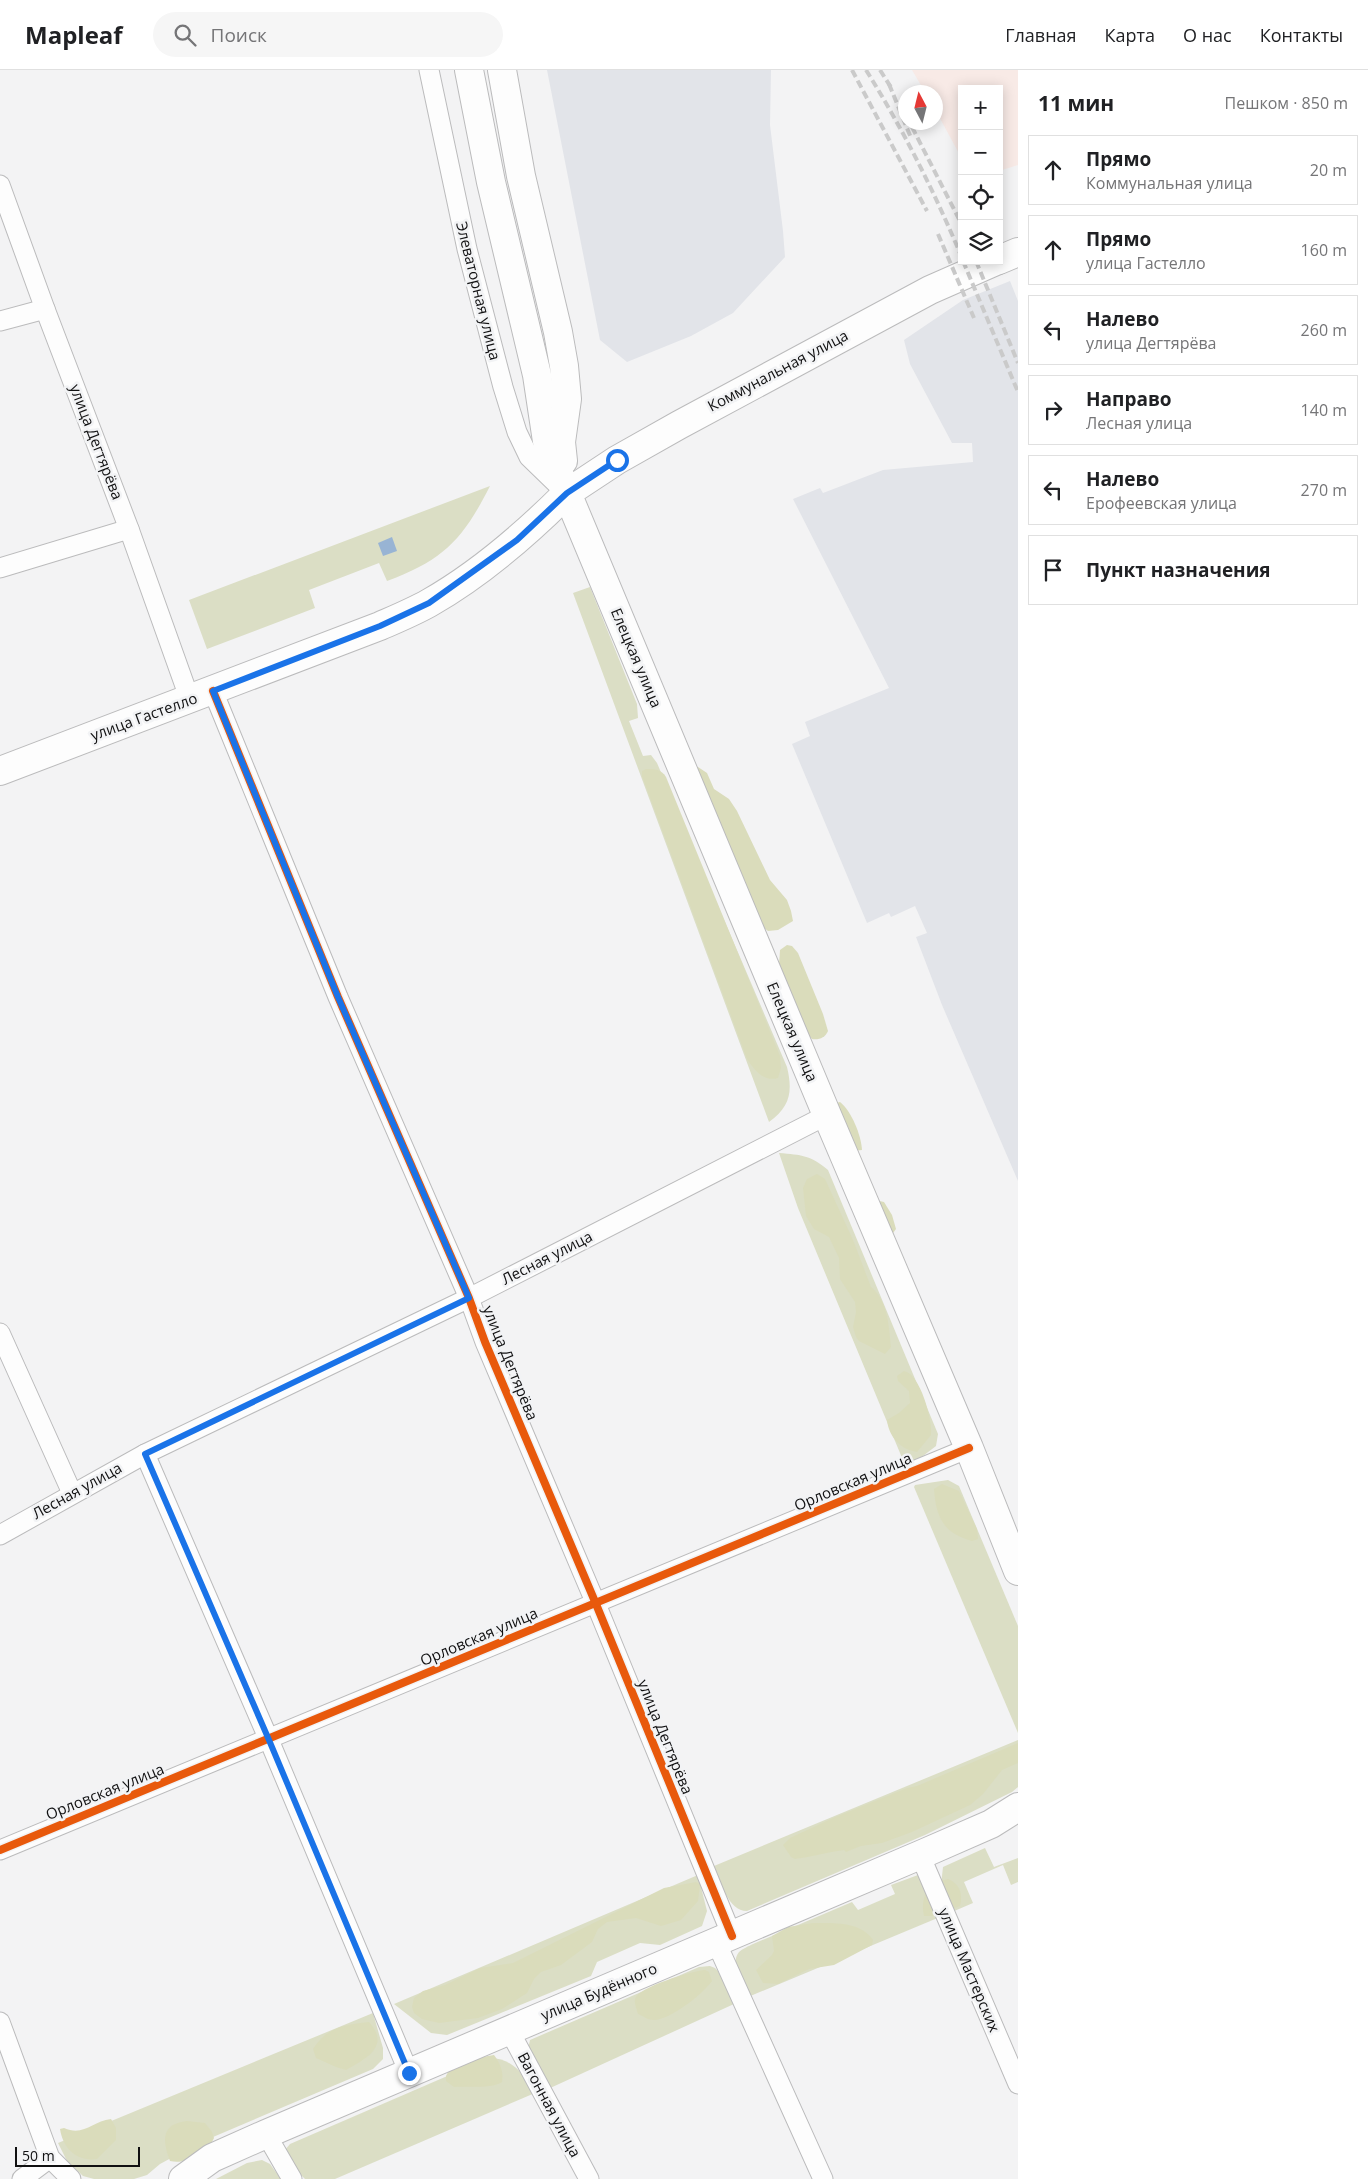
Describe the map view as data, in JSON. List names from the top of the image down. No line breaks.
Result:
{"streets":{"main road":["Коммунальная улица","Елецкая улица","улица Гастелло","улица Будённого"],"street":["Элеваторная улица","улица Дегтярёва","Лесная улица","Орловская улица","улица Мастерских","Вагонная улица"]},"crossings":[["Элеваторная улица","Коммунальная улица"],["Элеваторная улица","Елецкая улица"],["Элеваторная улица","улица Гастелло"],["Коммунальная улица","Елецкая улица"],["Коммунальная улица","улица Гастелло"],["улица Дегтярёва","улица Гастелло"],["улица Дегтярёва","Лесная улица"],["улица Дегтярёва","Орловская улица"],["улица Дегтярёва","улица Будённого"],["Елецкая улица","улица Гастелло"],["Елецкая улица","Лесная улица"],["Елецкая улица","Орловская улица"],["улица Мастерских","улица Будённого"],["улица Будённого","Вагонная улица"]],"scale_bar":"50 m","north":"top","page":{"header":"Mapleaf","search":"Поиск","nav":["Главная","Карта","О нас","Контакты"],"heading":["11 мин","Пешком · 850 m"],"map_buttons":["+","−"],"list":[["Прямо","Коммунальная улица","20 m"],["Прямо","улица Гастелло","160 m"],["Налево","улица Дегтярёва","260 m"],["Направо","Лесная улица","140 m"],["Налево","Ерофеевская улица","270 m"],"Пункт назначения"],"scale":"50 m"}}
